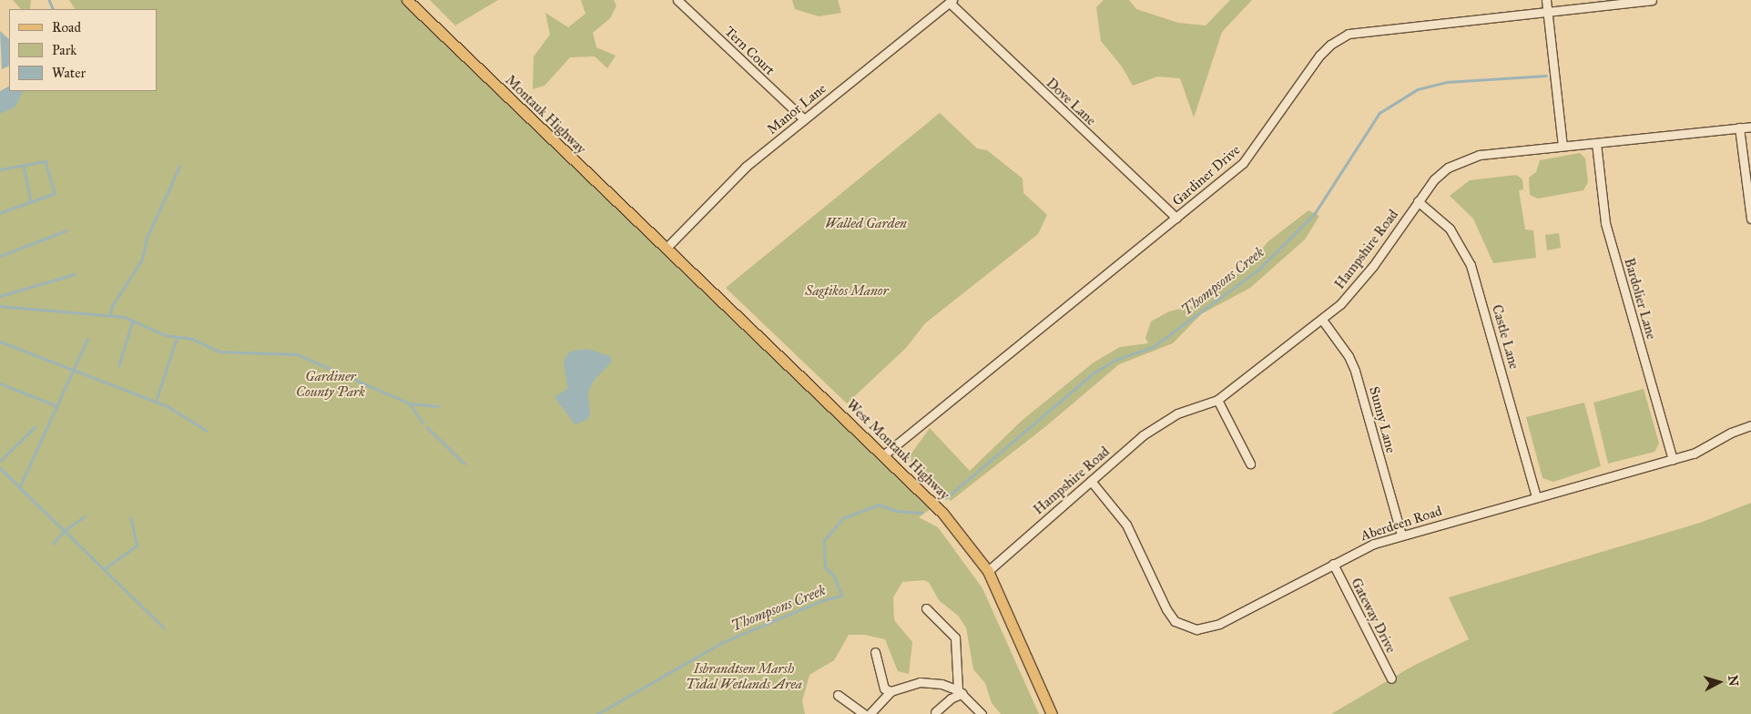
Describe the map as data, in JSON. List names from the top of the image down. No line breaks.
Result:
{"streets":{"main road":["Montauk Highway","West Montauk Highway"],"street":["Tern Court","Dove Lane","Manor Lane","Gardiner Drive","Hampshire Road","Bardolier Lane","Castle Lane","Sunny Lane","Aberdeen Road","Gateway Drive"]},"crossings":[["Tern Court","Manor Lane"],["Dove Lane","Manor Lane"],["Dove Lane","Gardiner Drive"],["Manor Lane","Montauk Highway"],["Manor Lane","West Montauk Highway"],["Montauk Highway","West Montauk Highway"],["Gardiner Drive","West Montauk Highway"],["Hampshire Road","Bardolier Lane"],["Hampshire Road","Castle Lane"],["Hampshire Road","Sunny Lane"],["Hampshire Road","West Montauk Highway"],["Hampshire Road","Aberdeen Road"],["Bardolier Lane","Aberdeen Road"],["Castle Lane","Aberdeen Road"],["Sunny Lane","Aberdeen Road"],["Aberdeen Road","Gateway Drive"]],"water":["Thompsons Creek"],"parks":["Walled Garden","Sagtikos Manor","Gardiner County Park","Isbrandtsen Marsh Tidal Wetlands Area"],"legend":["Road","Park","Water"],"north":"right"}
